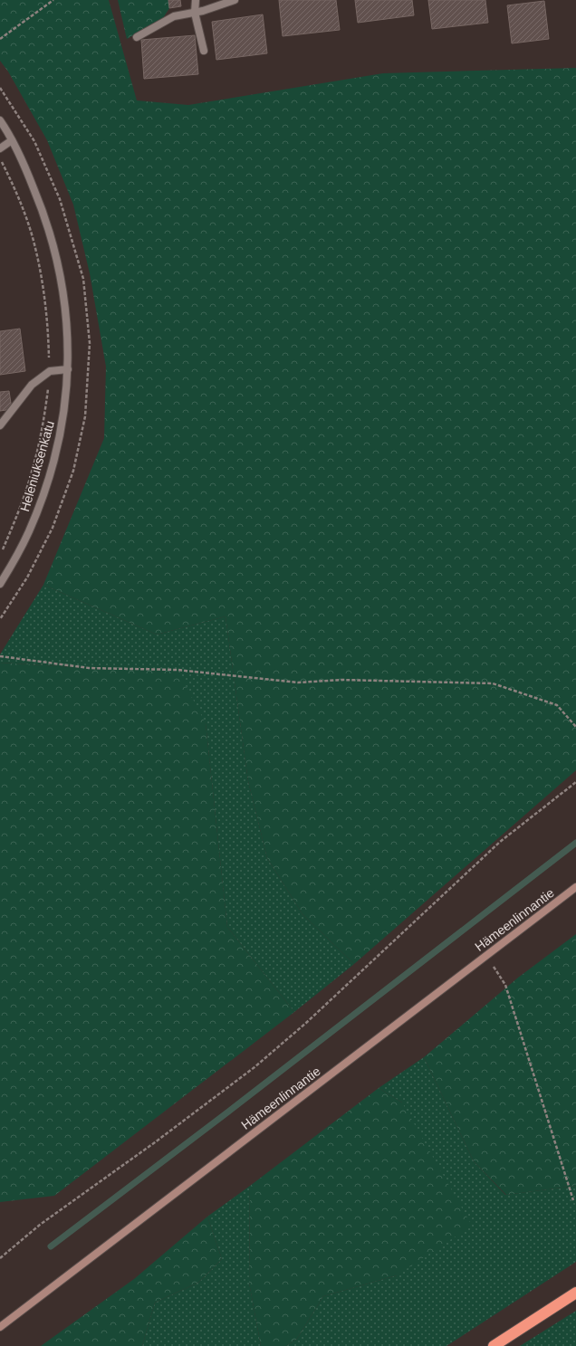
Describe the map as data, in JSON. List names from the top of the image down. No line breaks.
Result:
{"streets":{"main road":["Hämeenlinnantie"],"street":["Heleniuksenkatu"]}}
